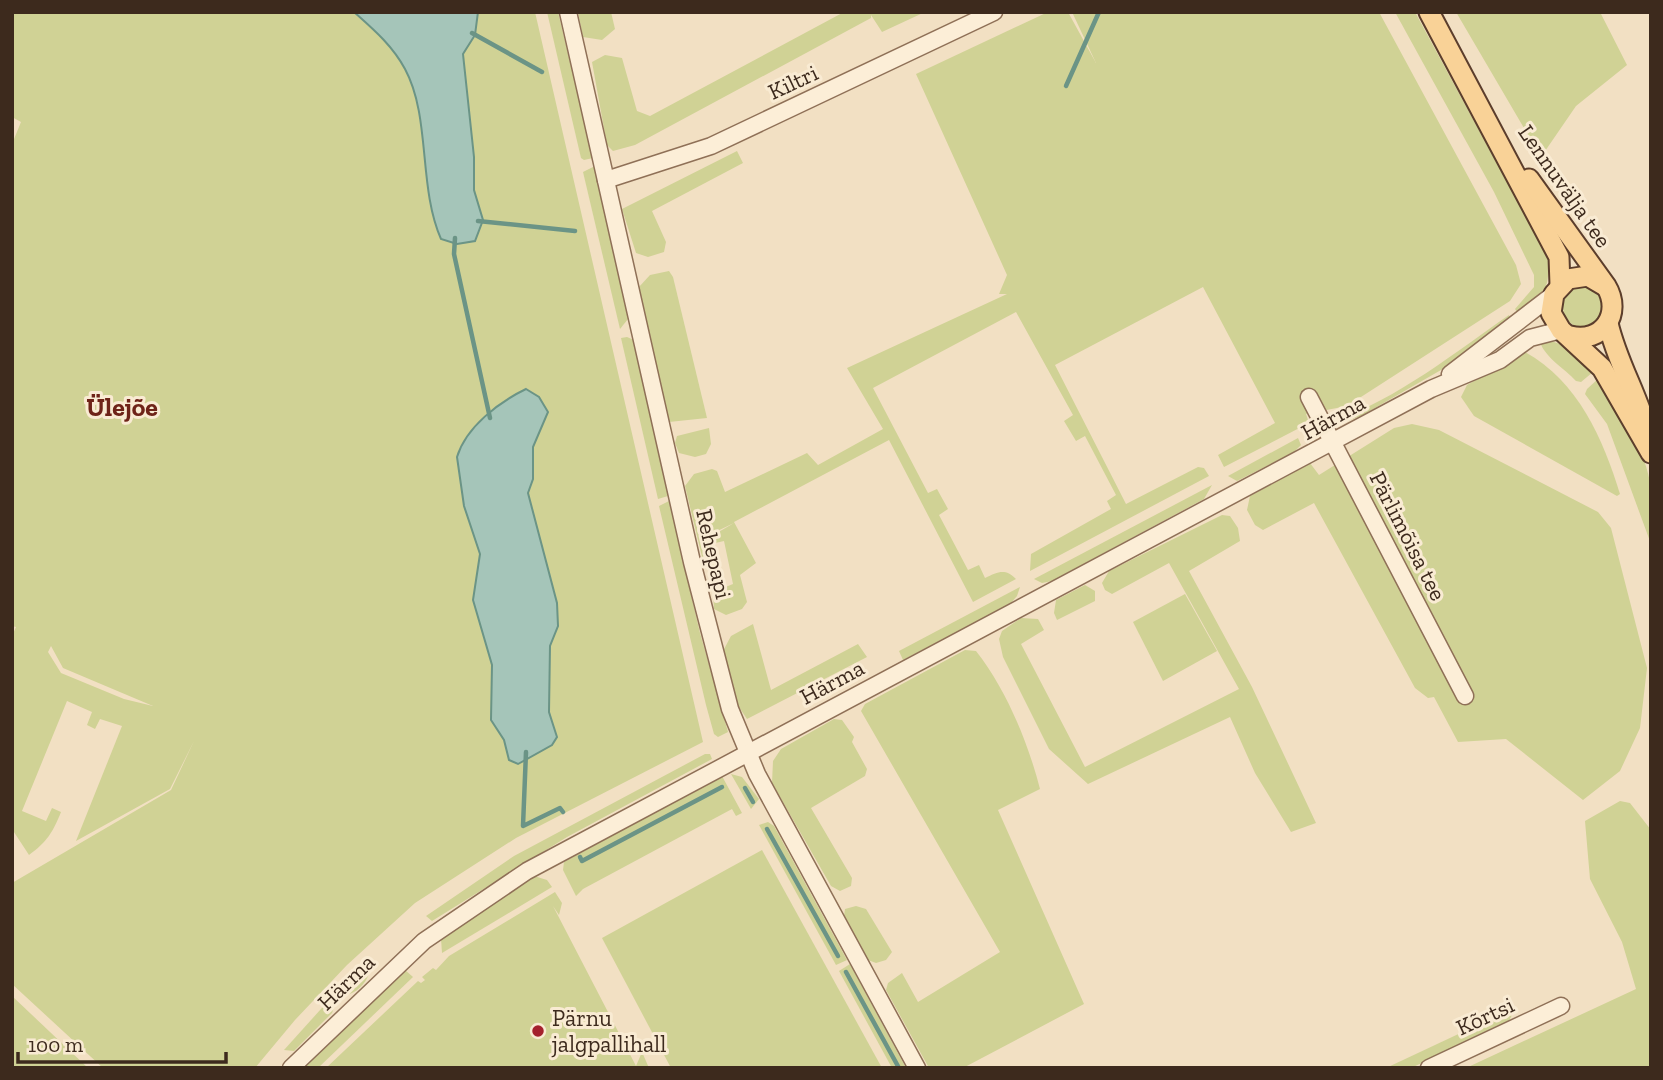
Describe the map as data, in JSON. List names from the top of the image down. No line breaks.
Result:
{"streets":{"main road":["Lennuvälja tee"],"street":["Kiltri","Härma","Pärlimõisa tee","Rehepapi","Kõrtsi"]},"crossings":[["Kiltri","Rehepapi"],["Lennuvälja tee","Härma"],["Härma","Pärlimõisa tee"],["Härma","Rehepapi"]],"districts":["Ülejõe"],"places":["Pärnu jalgpallihall"],"scale_bar":"100 m"}
